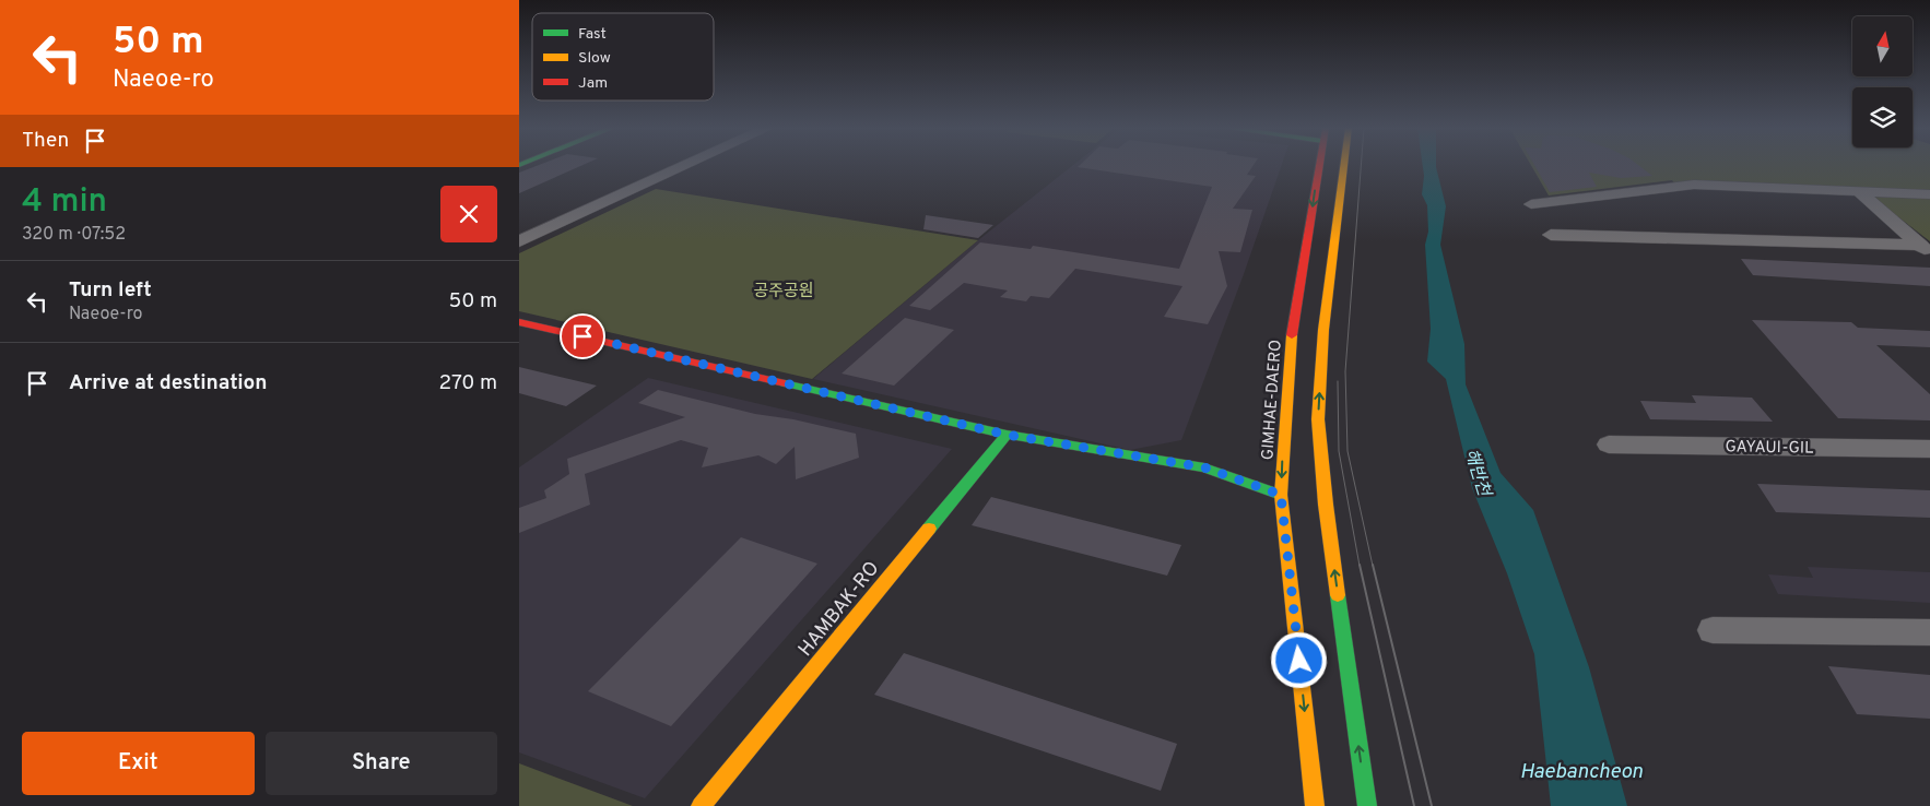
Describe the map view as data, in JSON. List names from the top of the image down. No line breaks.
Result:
{"streets":{"main road":["GIMHAE-DAERO","HAMBAK-RO"],"street":["GAYAUI-GIL"]},"water":["해반천","Haebancheon"],"parks":["공주공원"],"legend":["Fast","Slow","Jam"],"north":"top","page":{"turn":["50 m","Naeoe-ro"],"then":"Then","heading":["4 min","320 m · 07:52"],"list":[{"name":"Turn left","note":"Naeoe-ro","value":"50 m"},{"name":"Arrive at destination","value":"270 m"}],"buttons":["Exit","Share"]}}
